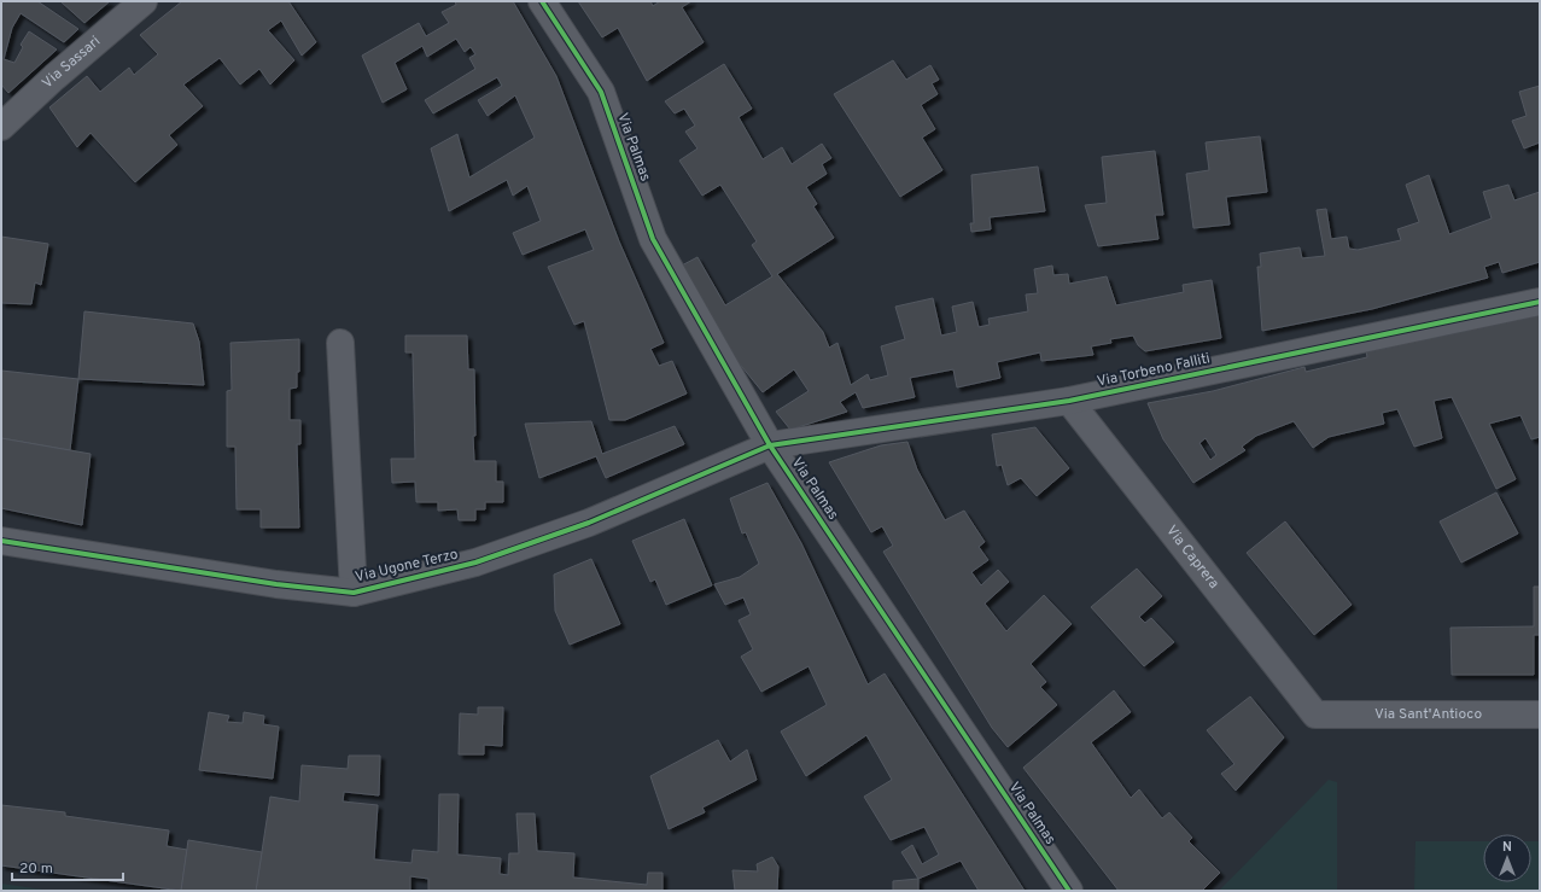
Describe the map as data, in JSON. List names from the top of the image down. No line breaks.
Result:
{"streets":{"street":["Via Sassari","Via Palmas","Via Torbeno Falliti","Via Caprera","Via Ugone Terzo","Via Sant'Antioco"]},"crossings":[["Via Palmas","Via Torbeno Falliti"],["Via Palmas","Via Ugone Terzo"],["Via Torbeno Falliti","Via Caprera"],["Via Torbeno Falliti","Via Ugone Terzo"],["Via Caprera","Via Sant'Antioco"]],"scale_bar":"20 m","north":"top"}
